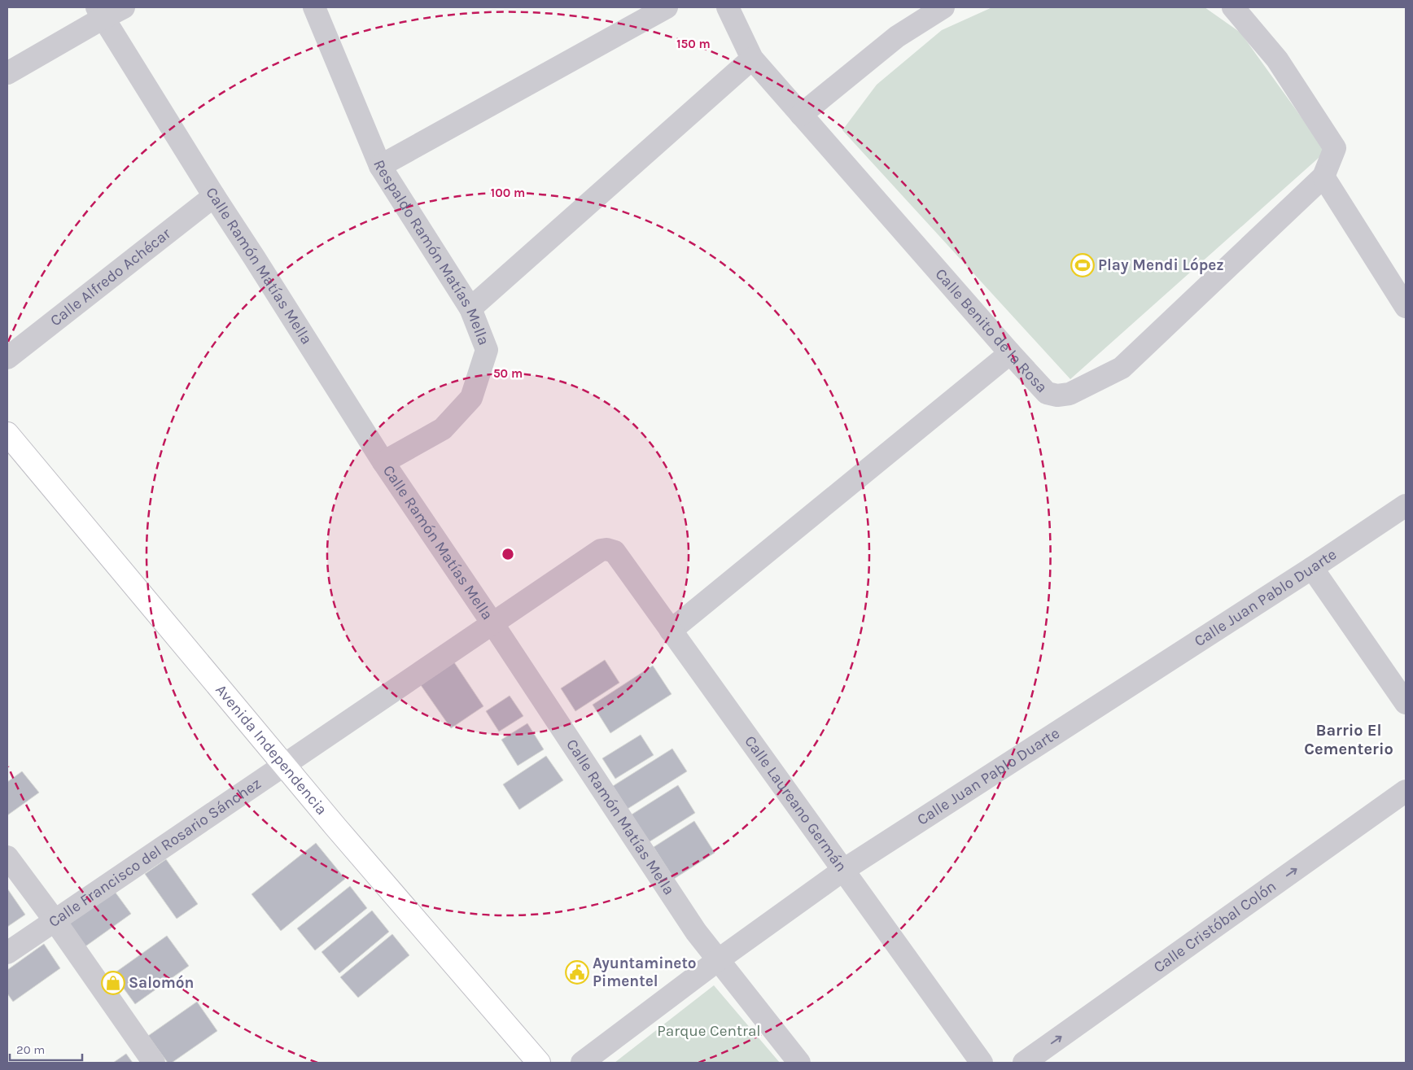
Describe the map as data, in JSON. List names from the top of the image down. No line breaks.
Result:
{"streets":{"main road":["Avenida Independencia"],"street":["Respaldo Ramón Matías Mella","Calle Ramón Matías Mella","Calle Alfredo Achécar","Calle Benito de la Rosa","Calle Juan Pablo Duarte","Calle Laureano Germán","Calle Francisco del Rosario Sánchez","Calle Cristóbal Colón"]},"crossings":[["Respaldo Ramón Matías Mella","Calle Ramón Matías Mella"],["Calle Ramón Matías Mella","Calle Alfredo Achécar"],["Calle Ramón Matías Mella","Calle Juan Pablo Duarte"],["Calle Ramón Matías Mella","Calle Francisco del Rosario Sánchez"],["Calle Juan Pablo Duarte","Calle Laureano Germán"],["Avenida Independencia","Calle Francisco del Rosario Sánchez"],["Calle Laureano Germán","Calle Francisco del Rosario Sánchez"]],"one_way":["Calle Cristóbal Colón"],"districts":["Barrio El Cementerio"],"parks":["Parque Central"],"places":{"sports":["Play Mendi López"],"public building":["Ayuntamineto Pimentel"],"shop":["Salomón"]},"scale_bar":"20 m","rings":["150 m","100 m","50 m"]}
